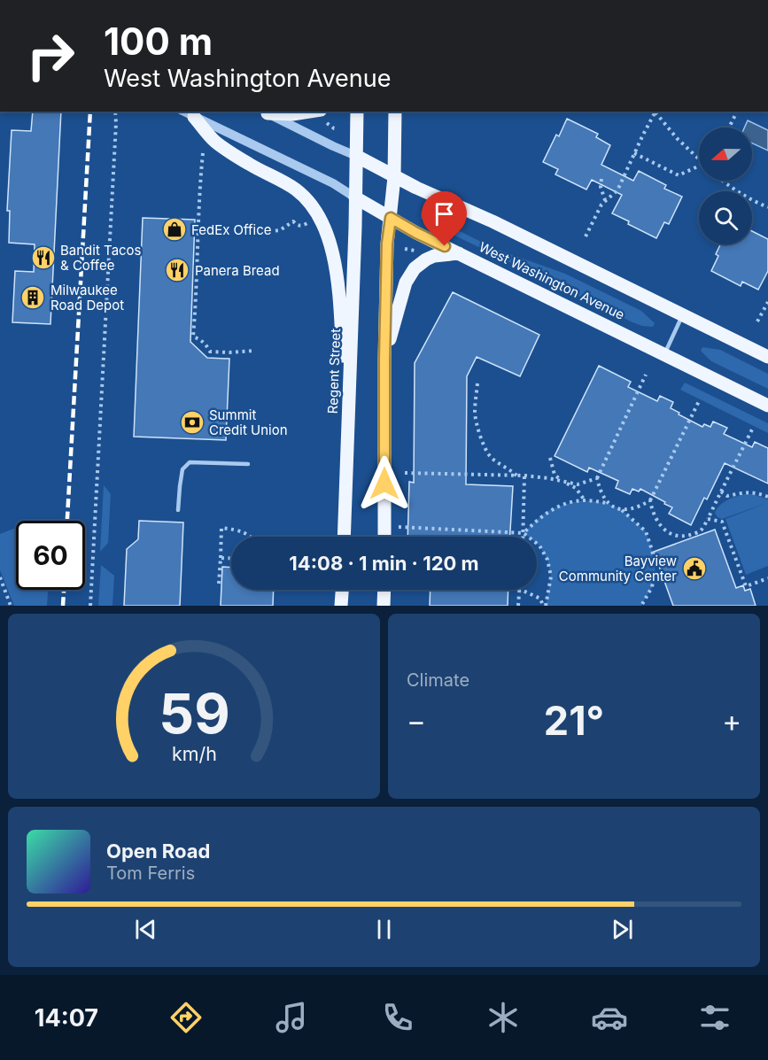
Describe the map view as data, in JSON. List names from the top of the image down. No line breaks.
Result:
{"streets":{"main road":["West Washington Avenue","Regent Street"]},"crossings":[["West Washington Avenue","Regent Street"]],"places":{"shop":["FedEx Office"],"restaurant":["Bandit Tacos & Coffee","Panera Bread"],"building":["Milwaukee Road Depot"],"bank":["Summit Credit Union"],"public building":["Bayview Community Center"]},"north":"left","page":{"turn":["100 m","West Washington Avenue"],"limit":"60","trip":"14:08 · 1 min · 120 m","tile":"Climate","heat":["−","21°","+"],"song":["Open Road","Tom Ferris"],"tabs":"14:07","gauge":["59","km/h"]}}
